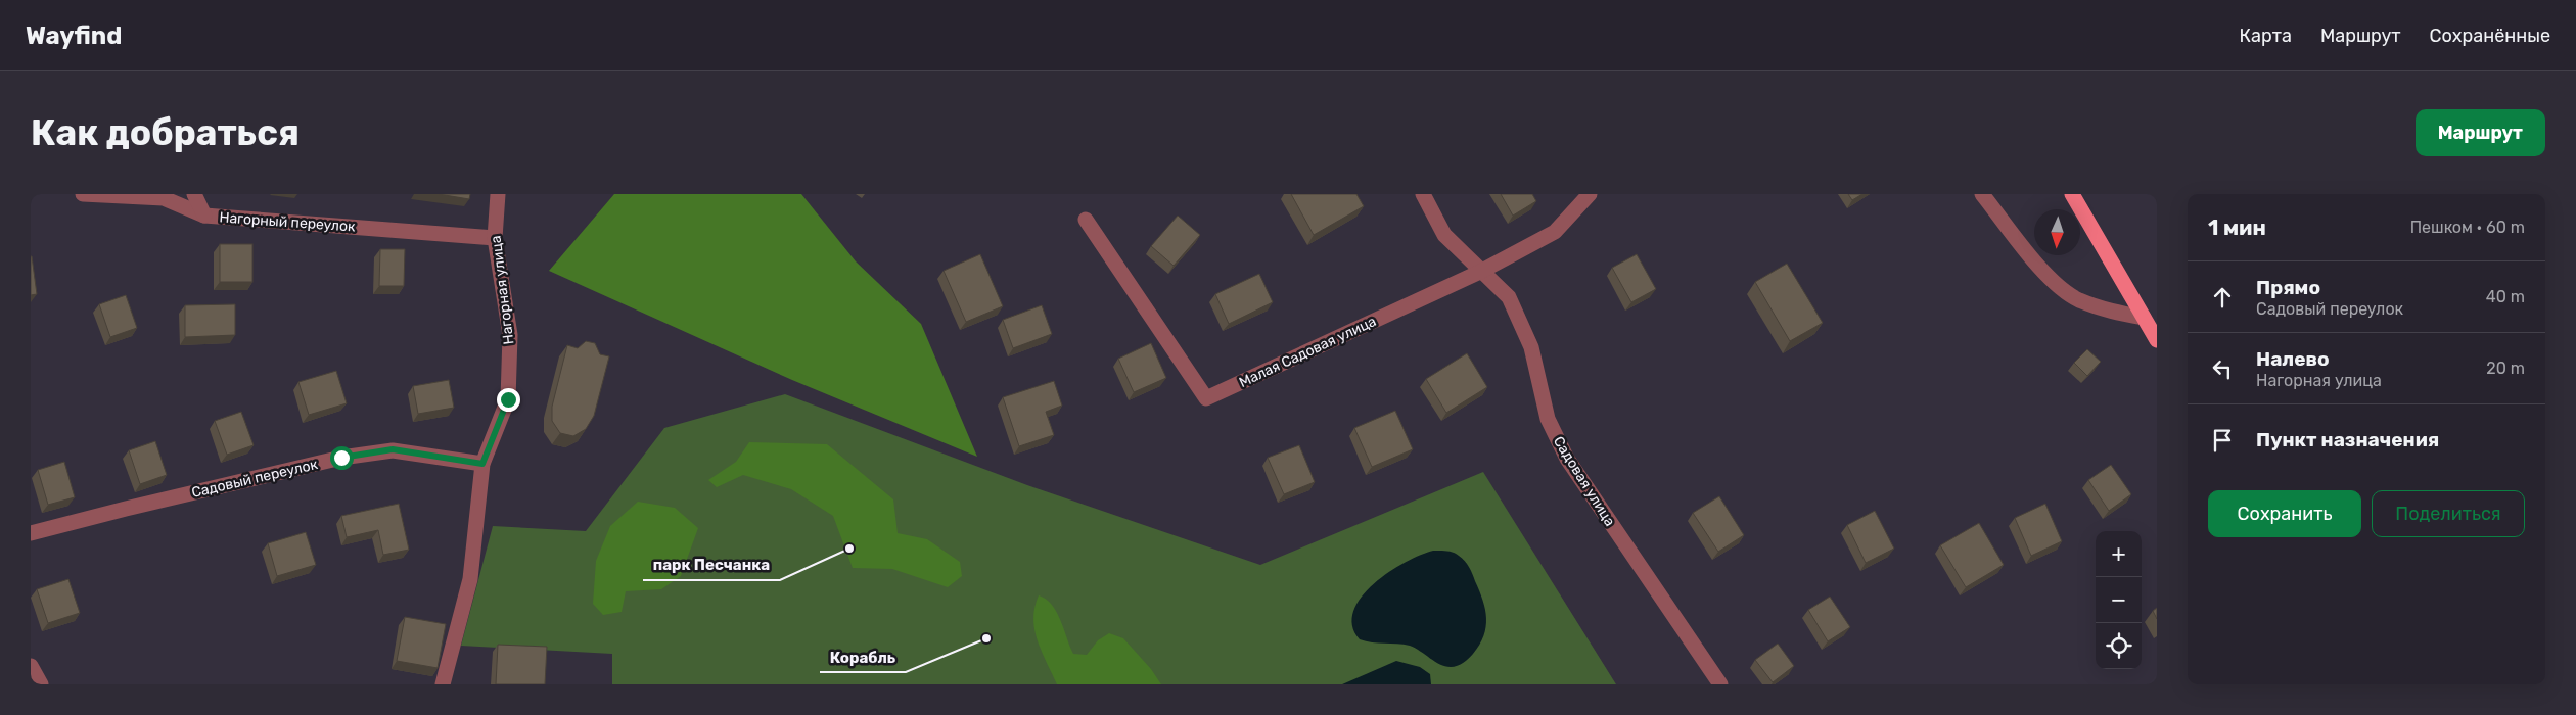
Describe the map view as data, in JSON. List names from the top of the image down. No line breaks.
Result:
{"streets":{"street":["Нагорный переулок","Нагорная улица","Малая Садовая улица","Садовый переулок","Садовая улица"]},"crossings":[["Нагорный переулок","Нагорная улица"],["Нагорная улица","Садовый переулок"],["Малая Садовая улица","Садовая улица"]],"places":["парк Песчанка","Корабль"],"north":"bottom","page":{"header":"Wayfind","nav":["Карта","Маршрут","Сохранённые"],"buttons":["Маршрут",["Сохранить","Поделиться"]],"title":"Как добраться","heading":["1 мин","Пешком · 60 m"],"list":[["Прямо","Садовый переулок","40 m"],["Налево","Нагорная улица","20 m"],"Пункт назначения"],"map_buttons":["+","−"]}}
